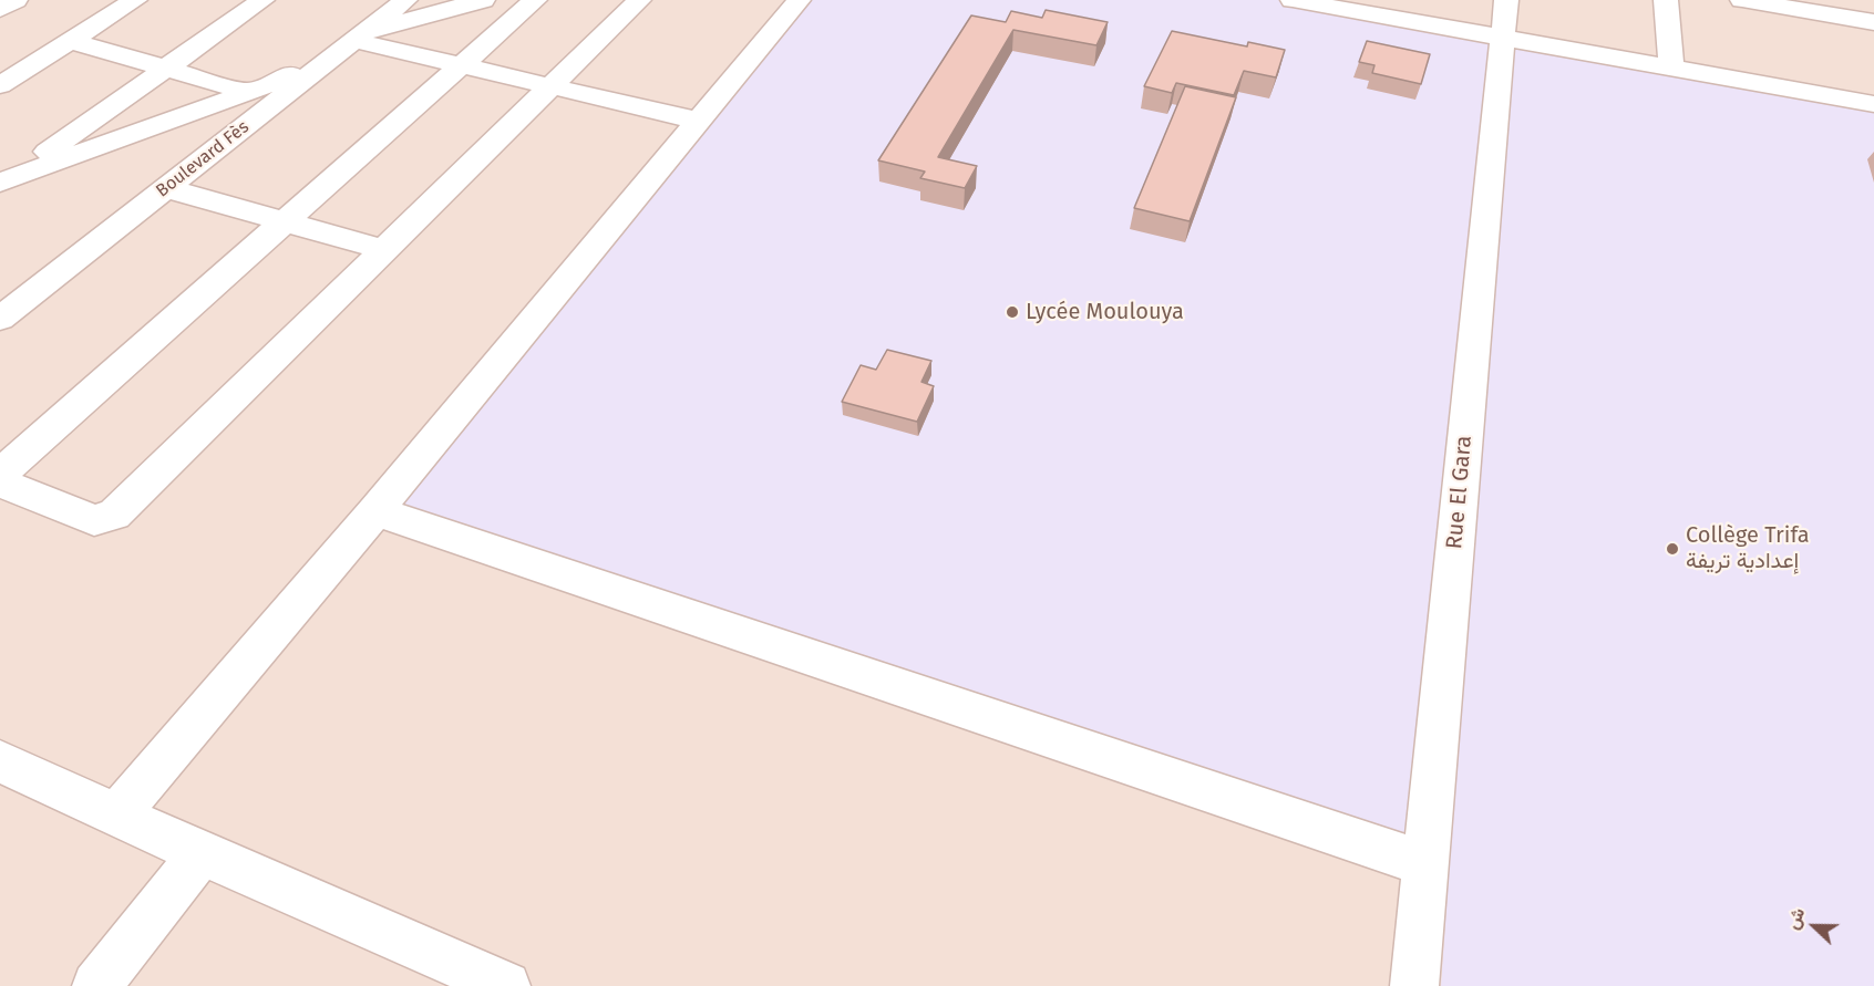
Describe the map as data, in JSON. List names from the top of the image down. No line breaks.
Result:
{"streets":{"street":["Boulevard Fès","Rue El Gara"]},"places":["Lycée Moulouya","Collège Trifa إعدادية تريفة"],"north":"left"}
